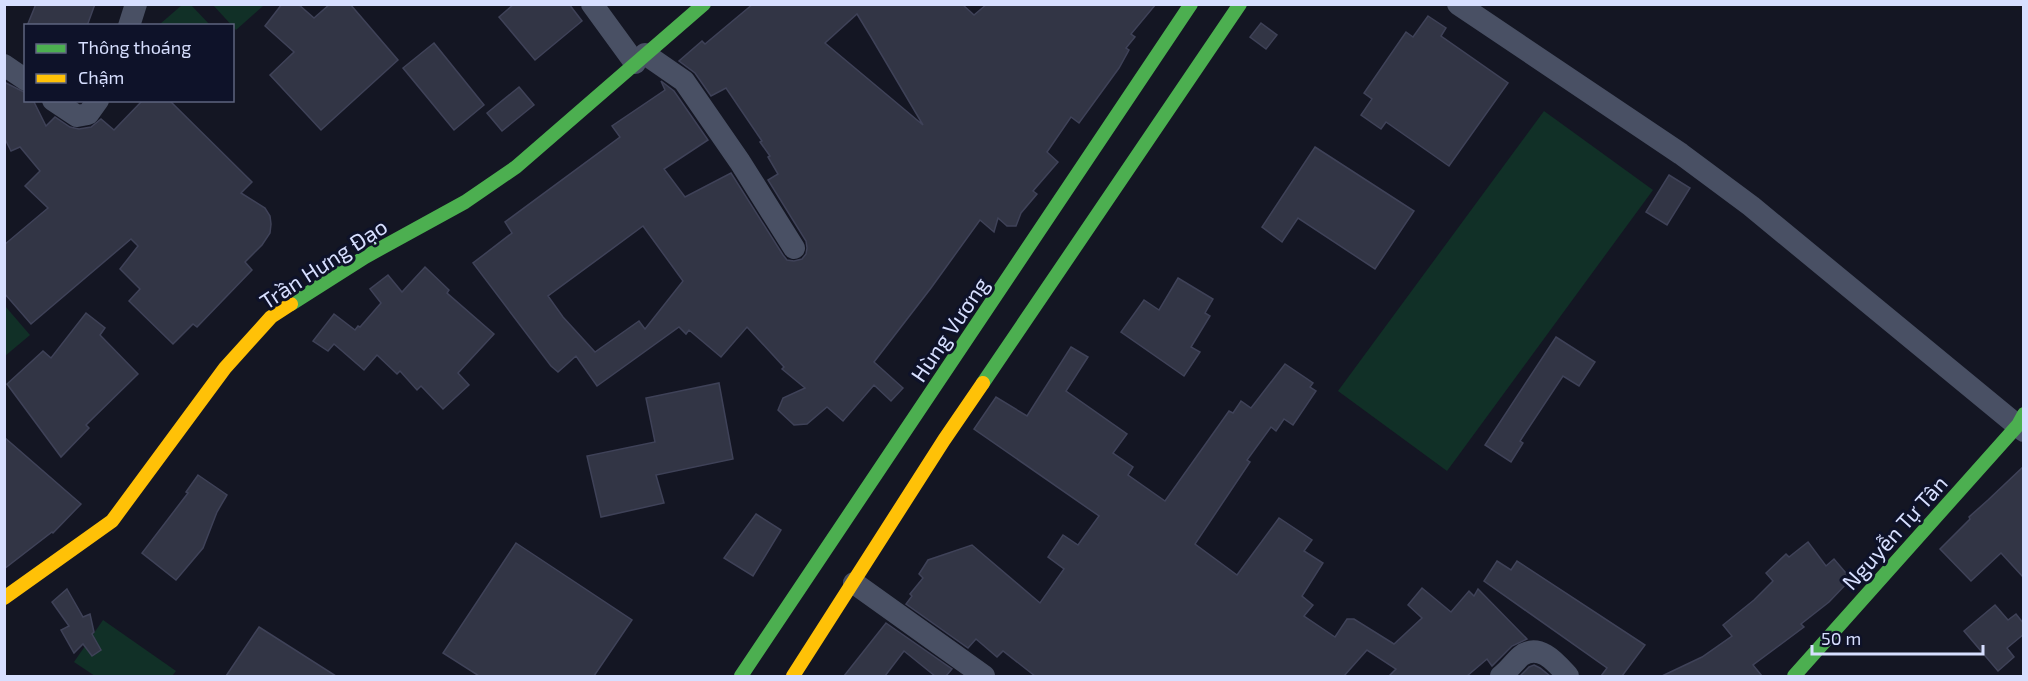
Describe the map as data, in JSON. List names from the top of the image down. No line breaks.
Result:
{"streets":{"main road":["Trần Hưng Đạo","Hùng Vương","Nguyễn Tự Tân"]},"legend":["Thông thoáng","Chậm"],"scale_bar":"50 m"}
